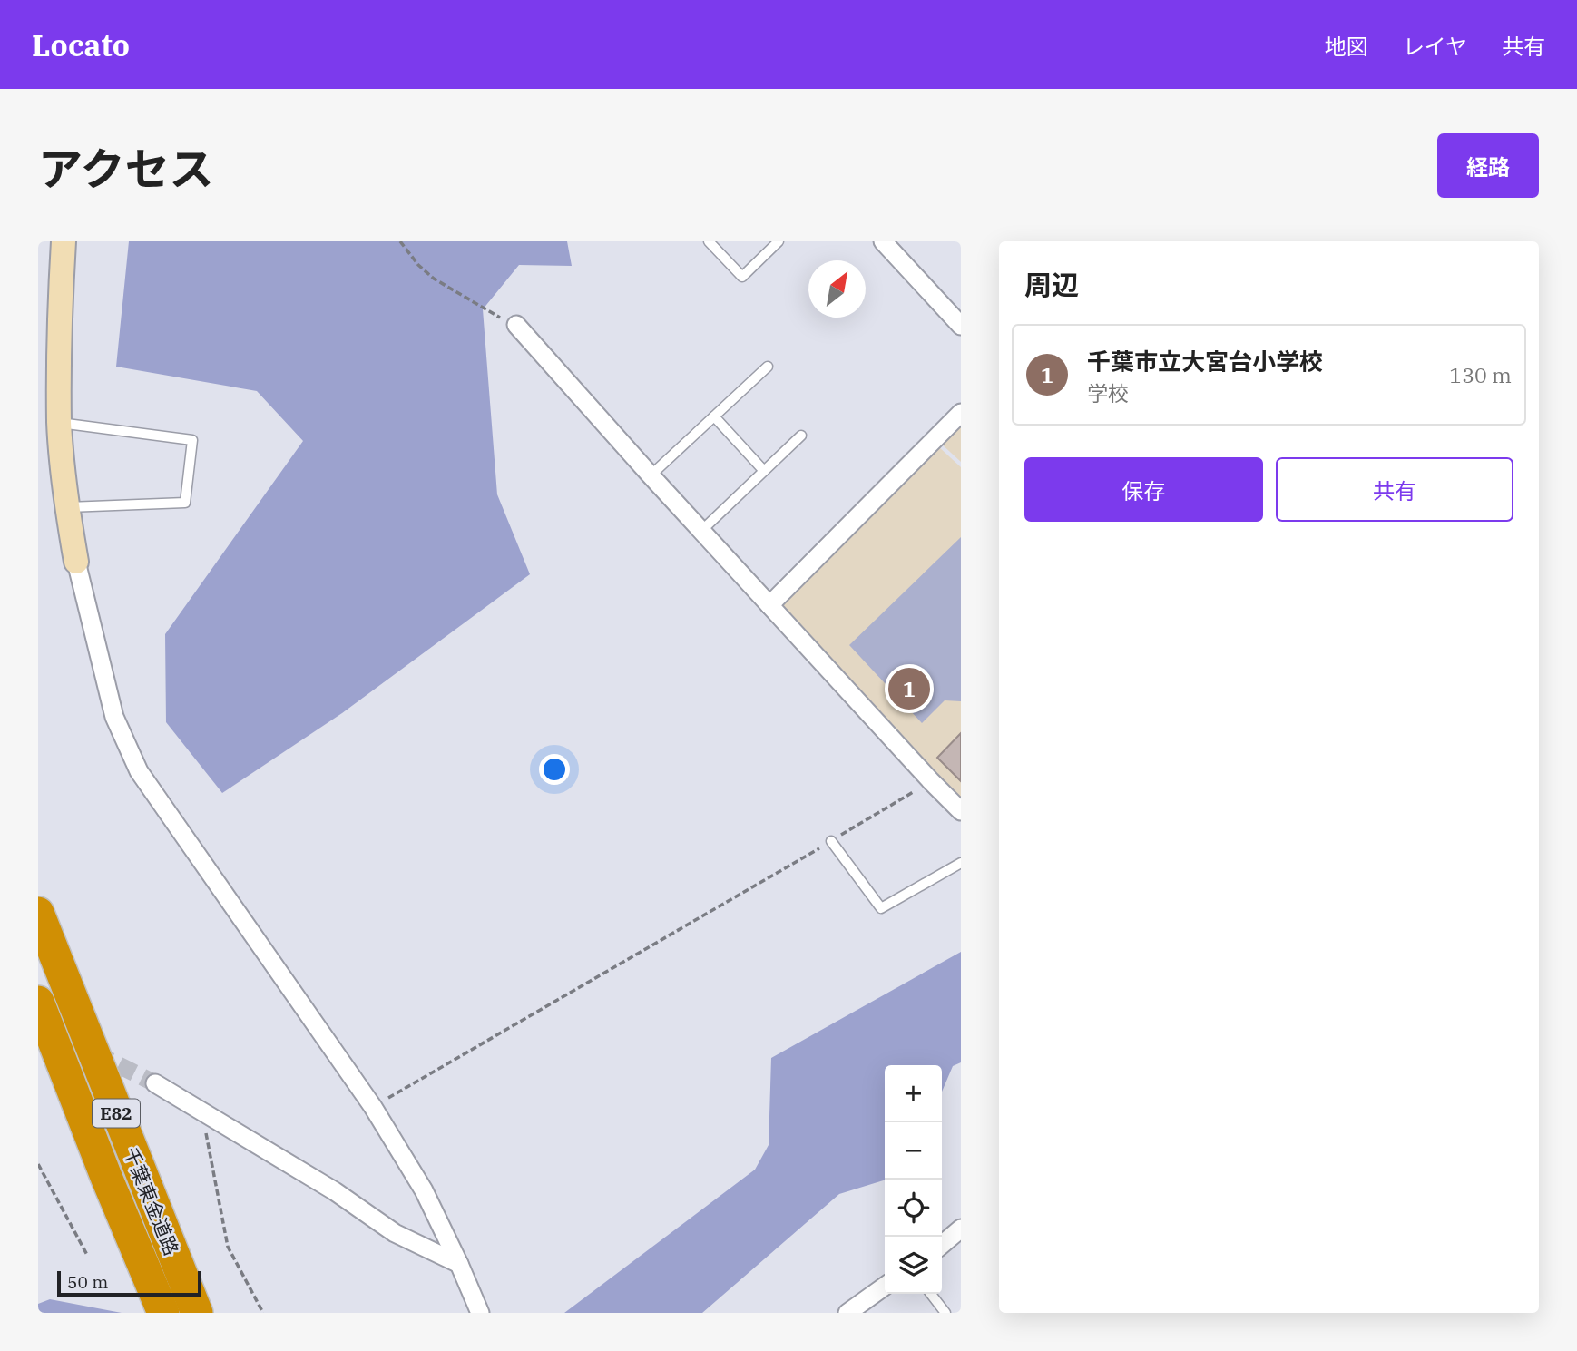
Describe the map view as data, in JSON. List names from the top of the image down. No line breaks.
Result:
{"streets":{"highway":["E82","千葉東金道路"]},"scale_bar":"50 m","north":"top right","page":{"header":"Locato","nav":["地図","レイヤ","共有"],"title":"アクセス","buttons":["経路",["保存","共有"]],"heading":"周辺","list":[{"mark":"1","name":"千葉市立大宮台小学校","note":"学校","value":"130 m"}],"pins":"1","map_buttons":["+","−"],"scale":"50 m"}}
